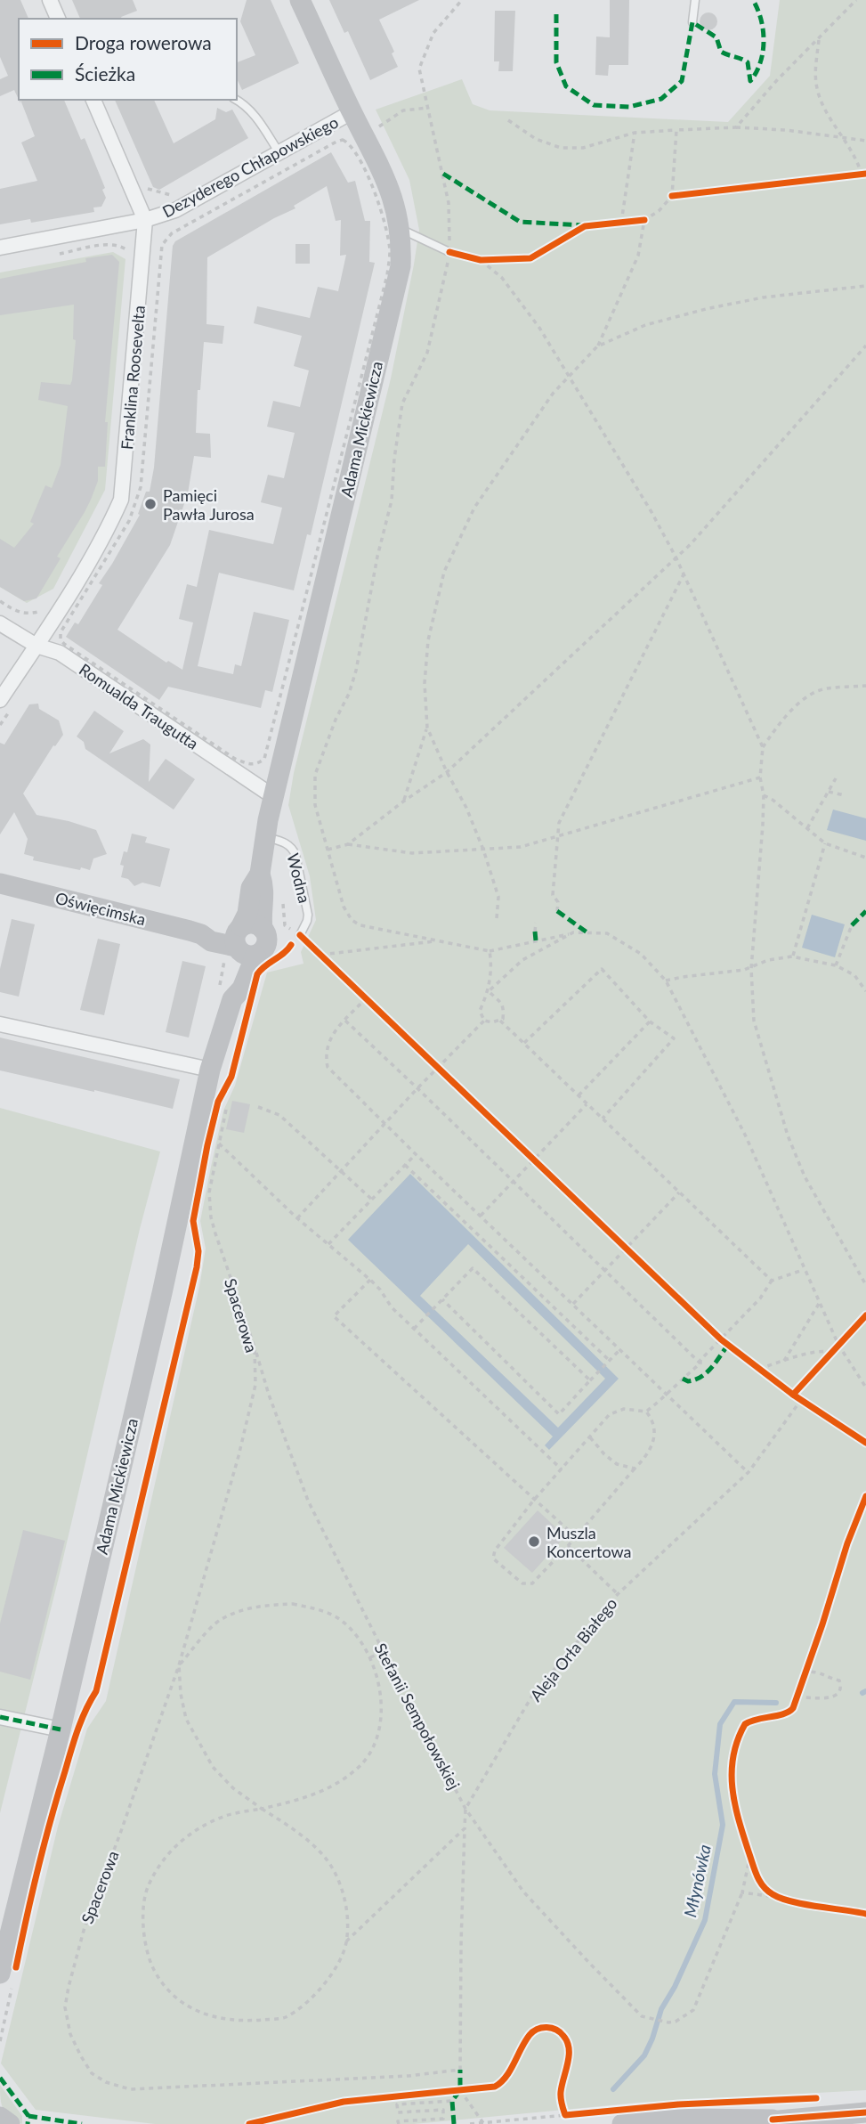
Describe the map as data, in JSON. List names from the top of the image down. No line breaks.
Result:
{"streets":{"street":["Dezyderego Chłapowskiego","Franklina Roosevelta","Adama Mickiewicza","Romualda Traugutta","Oświęcimska"],"lane":["Wodna"],"path":["Spacerowa","Aleja Orła Białego","Stefanii Sempołowskiej"]},"crossings":[["Dezyderego Chłapowskiego","Franklina Roosevelta"],["Dezyderego Chłapowskiego","Adama Mickiewicza"],["Franklina Roosevelta","Romualda Traugutta"],["Adama Mickiewicza","Romualda Traugutta"],["Adama Mickiewicza","Wodna"],["Adama Mickiewicza","Oświęcimska"],["Spacerowa","Aleja Orła Białego"],["Spacerowa","Stefanii Sempołowskiej"],["Aleja Orła Białego","Stefanii Sempołowskiej"]],"water":["Młynówka"],"places":["Pamięci Pawła Jurosa","Muszla Koncertowa"],"legend":["Droga rowerowa","Ścieżka"]}
